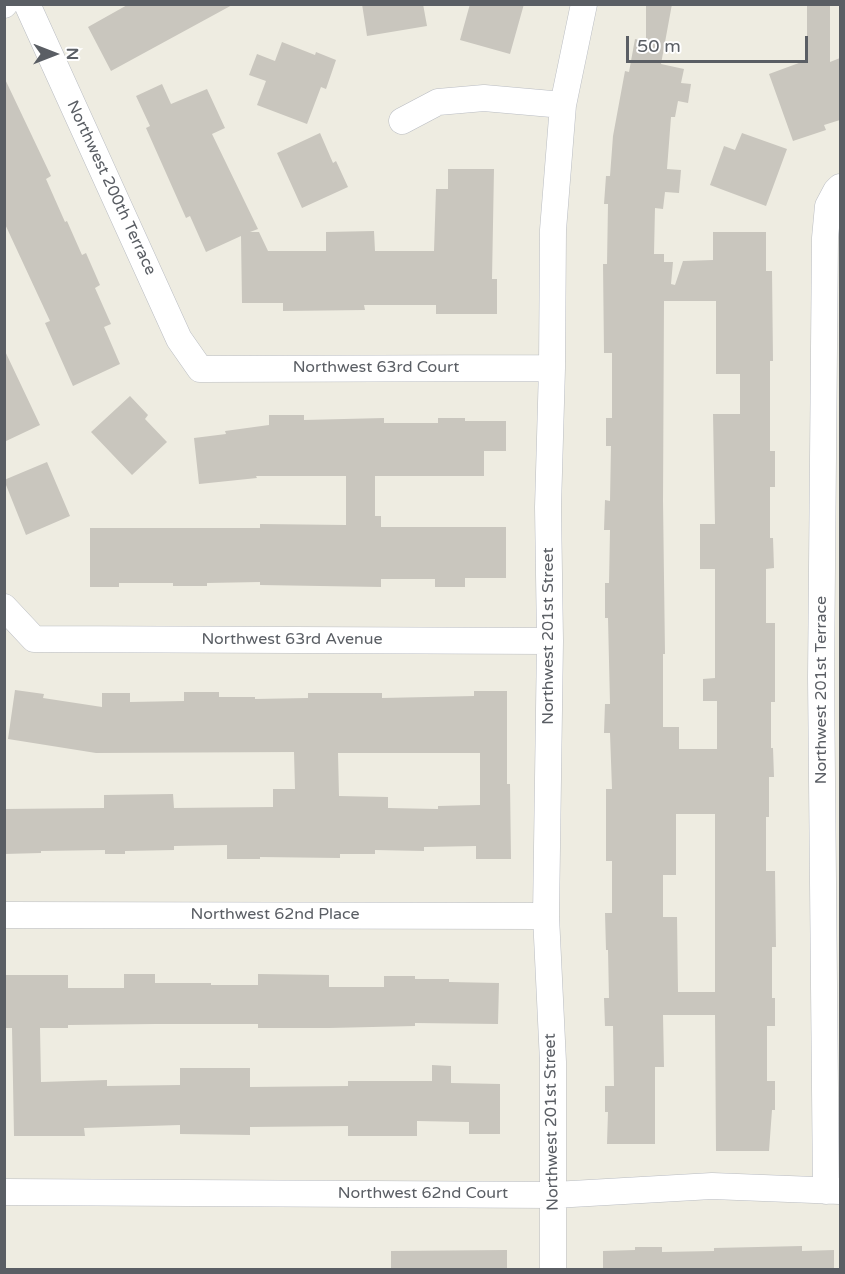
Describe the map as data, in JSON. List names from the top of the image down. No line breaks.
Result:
{"streets":{"street":["Northwest 200th Terrace","Northwest 63rd Court","Northwest 201st Street","Northwest 63rd Avenue","Northwest 201st Terrace","Northwest 62nd Place","Northwest 62nd Court"]},"crossings":[["Northwest 200th Terrace","Northwest 63rd Court"],["Northwest 63rd Court","Northwest 201st Street"],["Northwest 201st Street","Northwest 63rd Avenue"],["Northwest 201st Street","Northwest 62nd Place"],["Northwest 201st Street","Northwest 62nd Court"],["Northwest 201st Terrace","Northwest 62nd Court"]],"scale_bar":"50 m","north":"right"}
